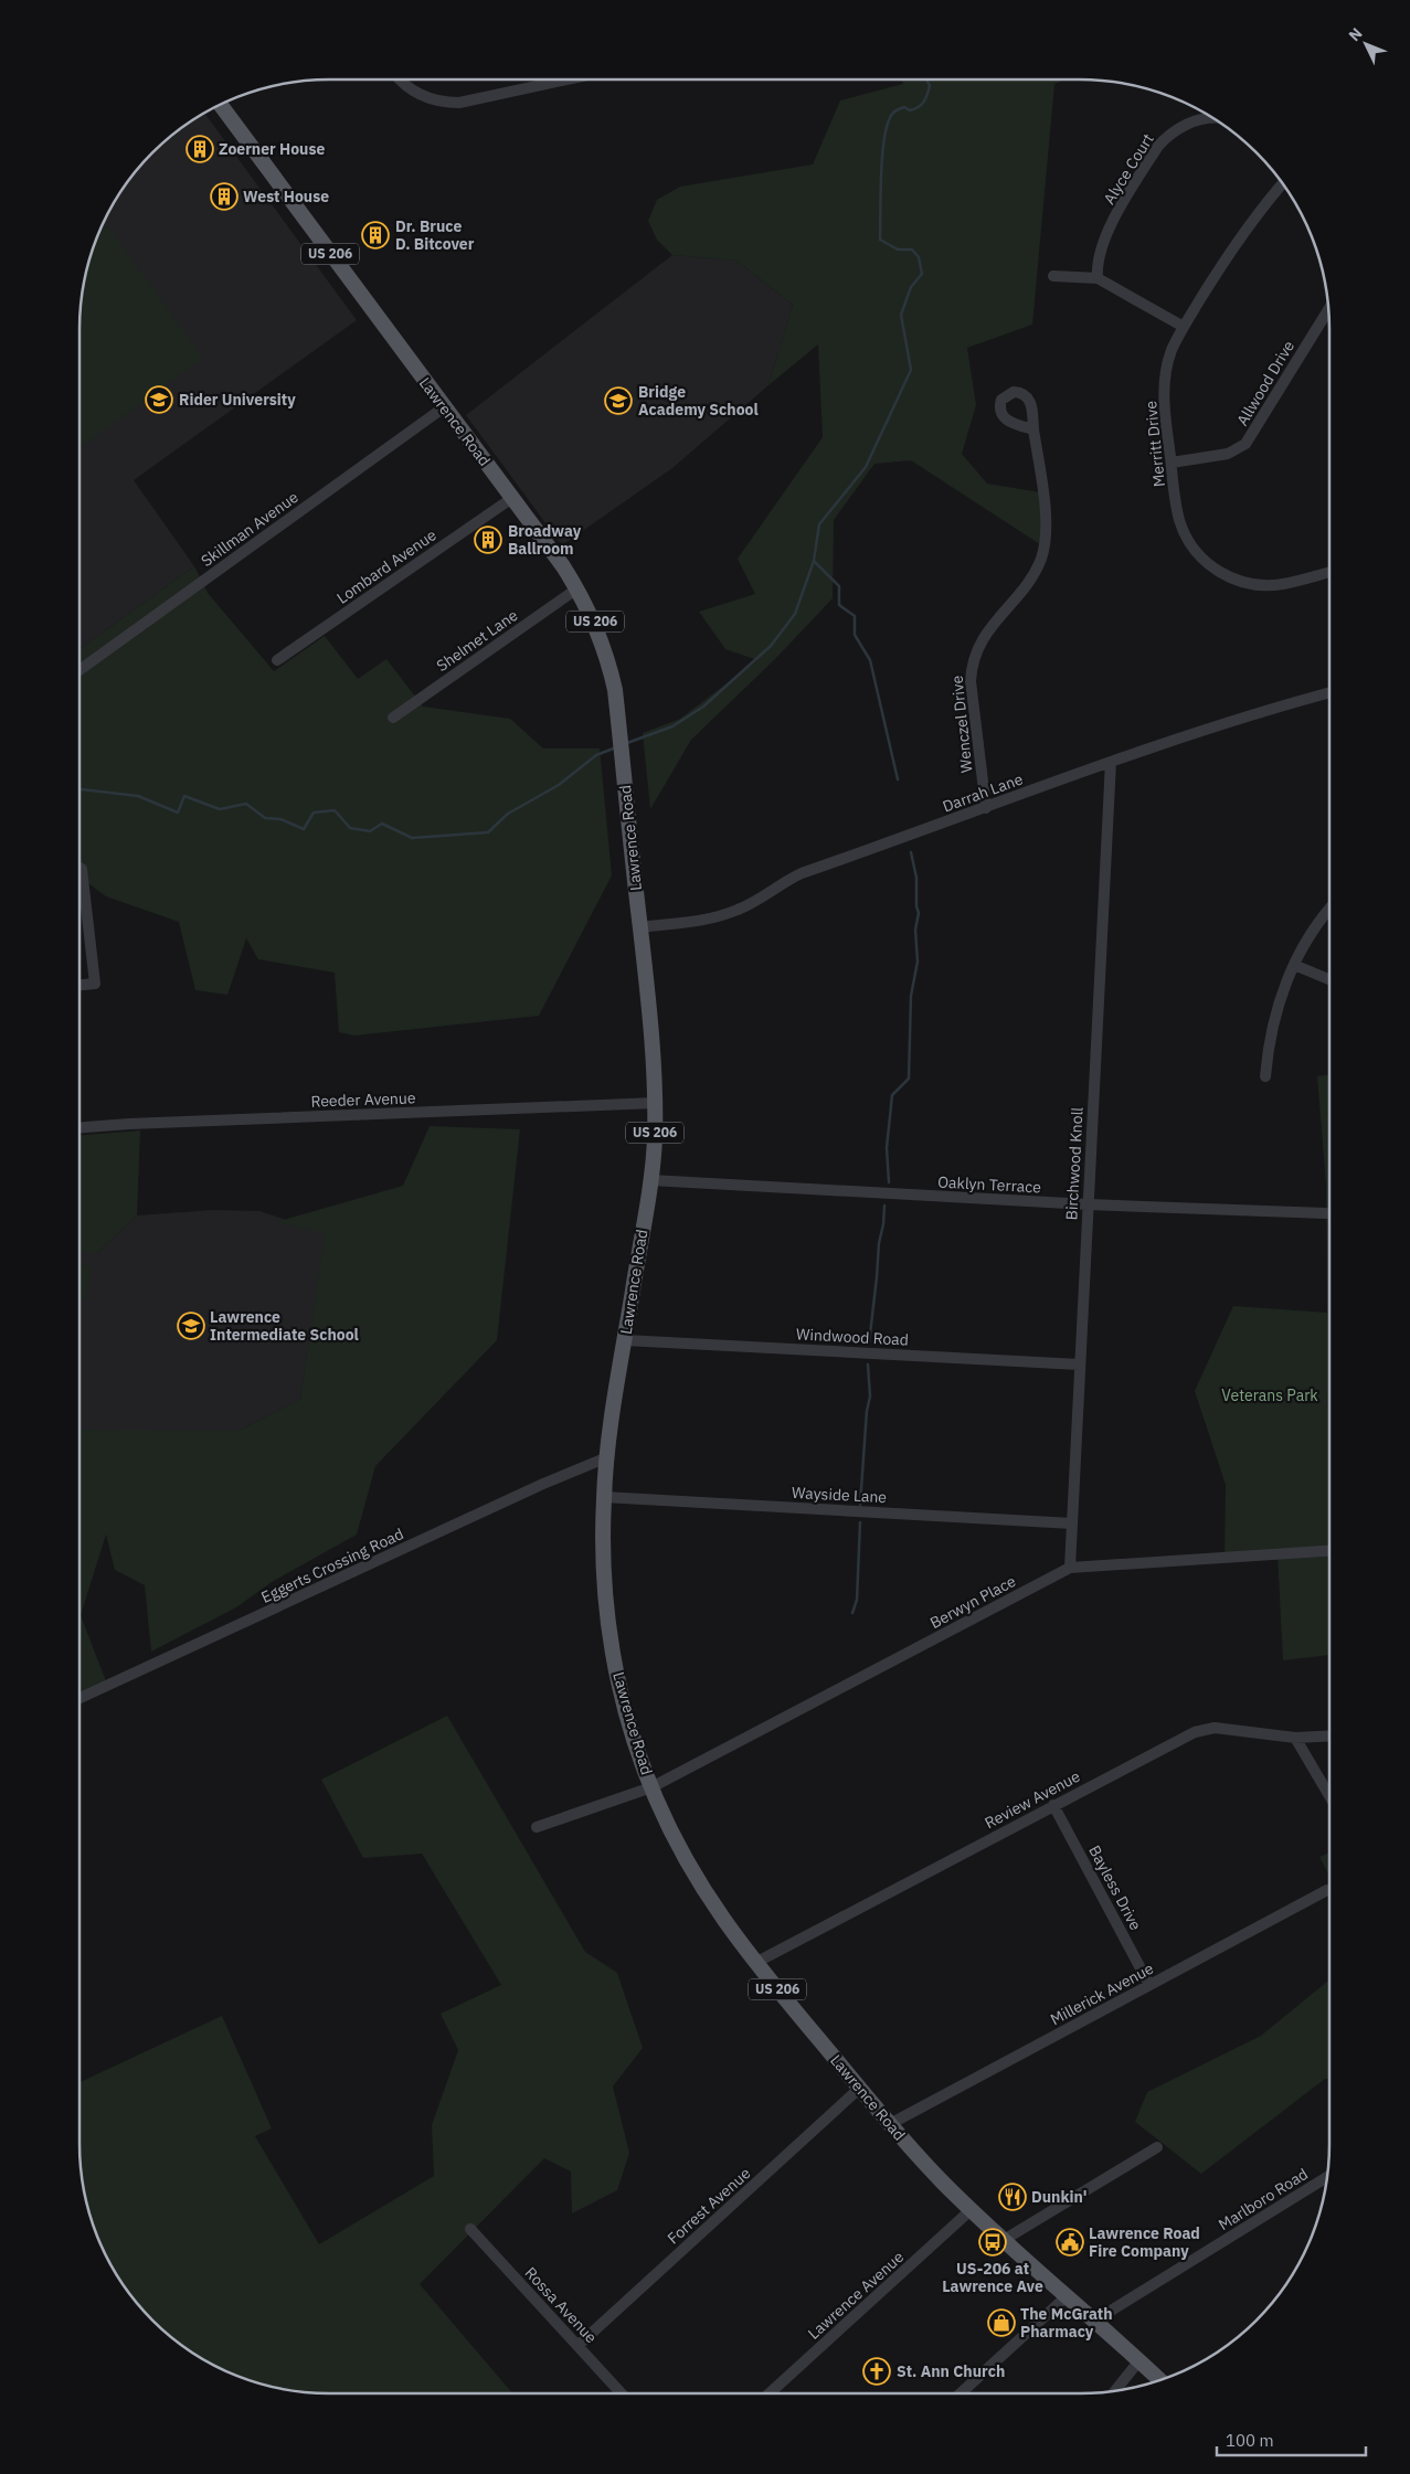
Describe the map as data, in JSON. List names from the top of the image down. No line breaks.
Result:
{"streets":{"main road":["US 206","Lawrence Road"],"street":["Alyce Court","Allwood Drive","Merritt Drive","Skillman Avenue","Lombard Avenue","Shelmet Lane","Wenczel Drive","Darrah Lane","Reeder Avenue","Birchwood Knoll","Oaklyn Terrace","Windwood Road","Wayside Lane","Eggerts Crossing Road","Berwyn Place","Review Avenue","Bayless Drive","Millerick Avenue","Marlboro Road","Forrest Avenue","Lawrence Avenue","Rossa Avenue"]},"crossings":[["Allwood Drive","Merritt Drive"],["Lawrence Road","Skillman Avenue"],["Lawrence Road","Lombard Avenue"],["Lawrence Road","Shelmet Lane"],["Lawrence Road","Darrah Lane"],["Lawrence Road","Reeder Avenue"],["Lawrence Road","Oaklyn Terrace"],["Lawrence Road","Windwood Road"],["Lawrence Road","Wayside Lane"],["Lawrence Road","Eggerts Crossing Road"],["Lawrence Road","Berwyn Place"],["Lawrence Road","Review Avenue"],["Lawrence Road","Millerick Avenue"],["Lawrence Road","Marlboro Road"],["Lawrence Road","Forrest Avenue"],["Lawrence Road","Lawrence Avenue"],["Wenczel Drive","Darrah Lane"],["Darrah Lane","Birchwood Knoll"],["Birchwood Knoll","Oaklyn Terrace"],["Birchwood Knoll","Windwood Road"],["Birchwood Knoll","Wayside Lane"],["Birchwood Knoll","Berwyn Place"],["Review Avenue","Bayless Drive"],["Bayless Drive","Millerick Avenue"],["Forrest Avenue","Rossa Avenue"]],"parks":["Veterans Park"],"places":{"building":["Zoerner House","West House","Dr. Bruce D. Bitcover","Broadway Ballroom"],"school or university":["Rider University","Bridge Academy School","Lawrence Intermediate School"],"restaurant":["Dunkin'"],"bus stop":["US-206 at Lawrence Ave"],"public building":["Lawrence Road Fire Company"],"shop":["The McGrath Pharmacy"],"church":["St. Ann Church"]},"scale_bar":"100 m","north":"top left"}
